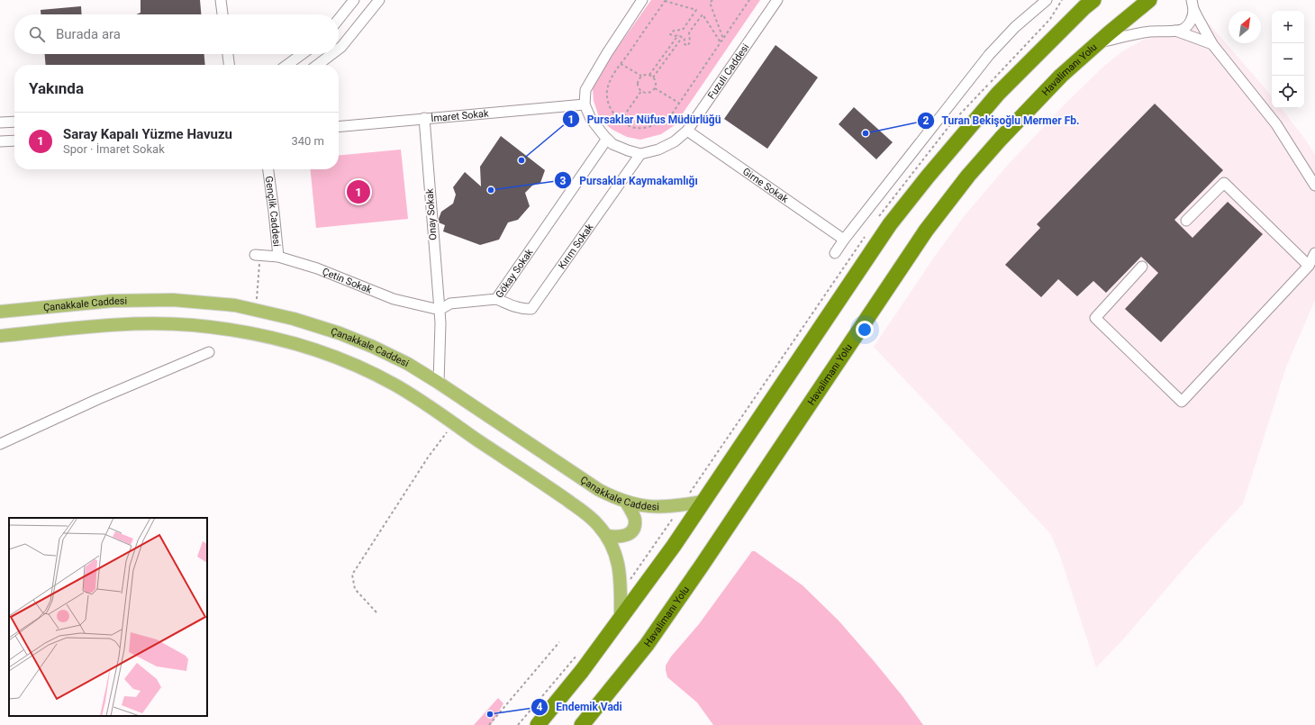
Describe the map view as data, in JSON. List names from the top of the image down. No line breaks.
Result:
{"streets":{"highway":["Havalimanı Yolu"],"main road":["Çanakkale Caddesi"],"street":["Fuzuli Caddesi","İmaret Sokak","Girne Sokak","Gençlik Caddesi","Onay Sokak","Kırım Sokak","Gökay Sokak","Çetin Sokak"]},"crossings":[["Fuzuli Caddesi","Girne Sokak"],["Fuzuli Caddesi","Kırım Sokak"],["İmaret Sokak","Onay Sokak"],["Gençlik Caddesi","Çetin Sokak"],["Onay Sokak","Gökay Sokak"],["Onay Sokak","Çetin Sokak"],["Kırım Sokak","Gökay Sokak"],["Gökay Sokak","Çetin Sokak"]],"places":["Turan Bekişoğlu Mermer Fb.","Pursaklar Nüfus Müdürlüğü","Pursaklar Kaymakamlığı","Endemik Vadi"],"north":"top right","page":{"map_buttons":["+","−"],"search":"Burada ara","heading":"Yakında","list":[{"mark":"1","name":"Saray Kapalı Yüzme Havuzu","note":"Spor · İmaret Sokak","value":"340 m"}],"pins":"1"}}
